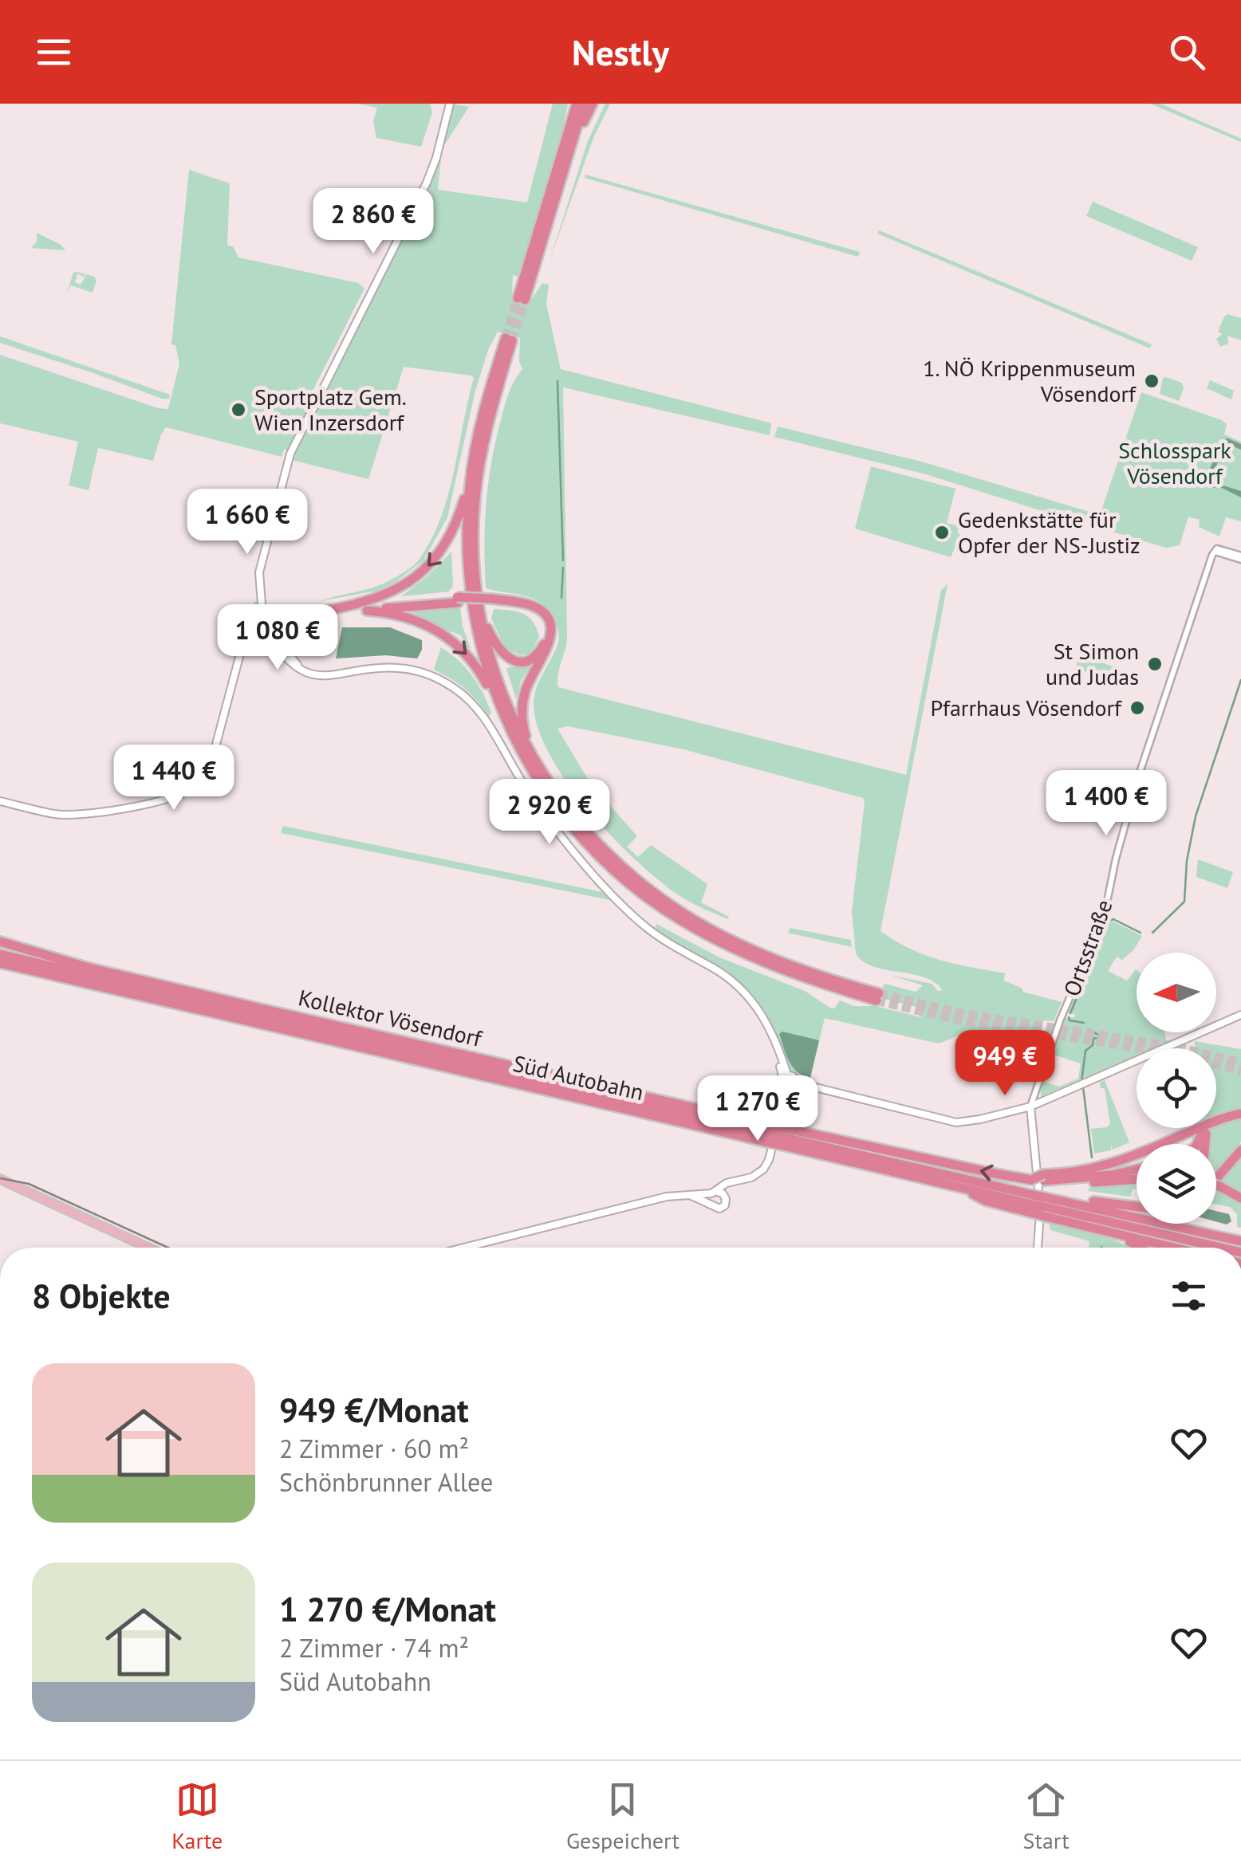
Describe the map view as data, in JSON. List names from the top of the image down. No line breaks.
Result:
{"streets":{"highway":["Kollektor Vösendorf","Süd Autobahn"],"main road":["Ortsstraße"]},"crossings":[["Kollektor Vösendorf","Süd Autobahn"]],"parks":["Schlosspark Vösendorf"],"places":["1. NÖ Krippenmuseum Vösendorf","Sportplatz Gem. Wien Inzersdorf","Gedenkstätte für Opfer der NS-Justiz","St Simon und Judas","Pfarrhaus Vösendorf"],"north":"left","page":{"header":"Nestly","price":["2 860 €","1 660 €","1 080 €","1 440 €","1 400 €","2 920 €","949 €","1 270 €"],"heading":"8 Objekte","list":[{"name":"949 €/Monat","note":"2 Zimmer · 60 m² · Schönbrunner Allee"},{"name":"1 270 €/Monat","note":"2 Zimmer · 74 m² · Süd Autobahn"}],"tabs":["Karte","Gespeichert","Start"]}}
